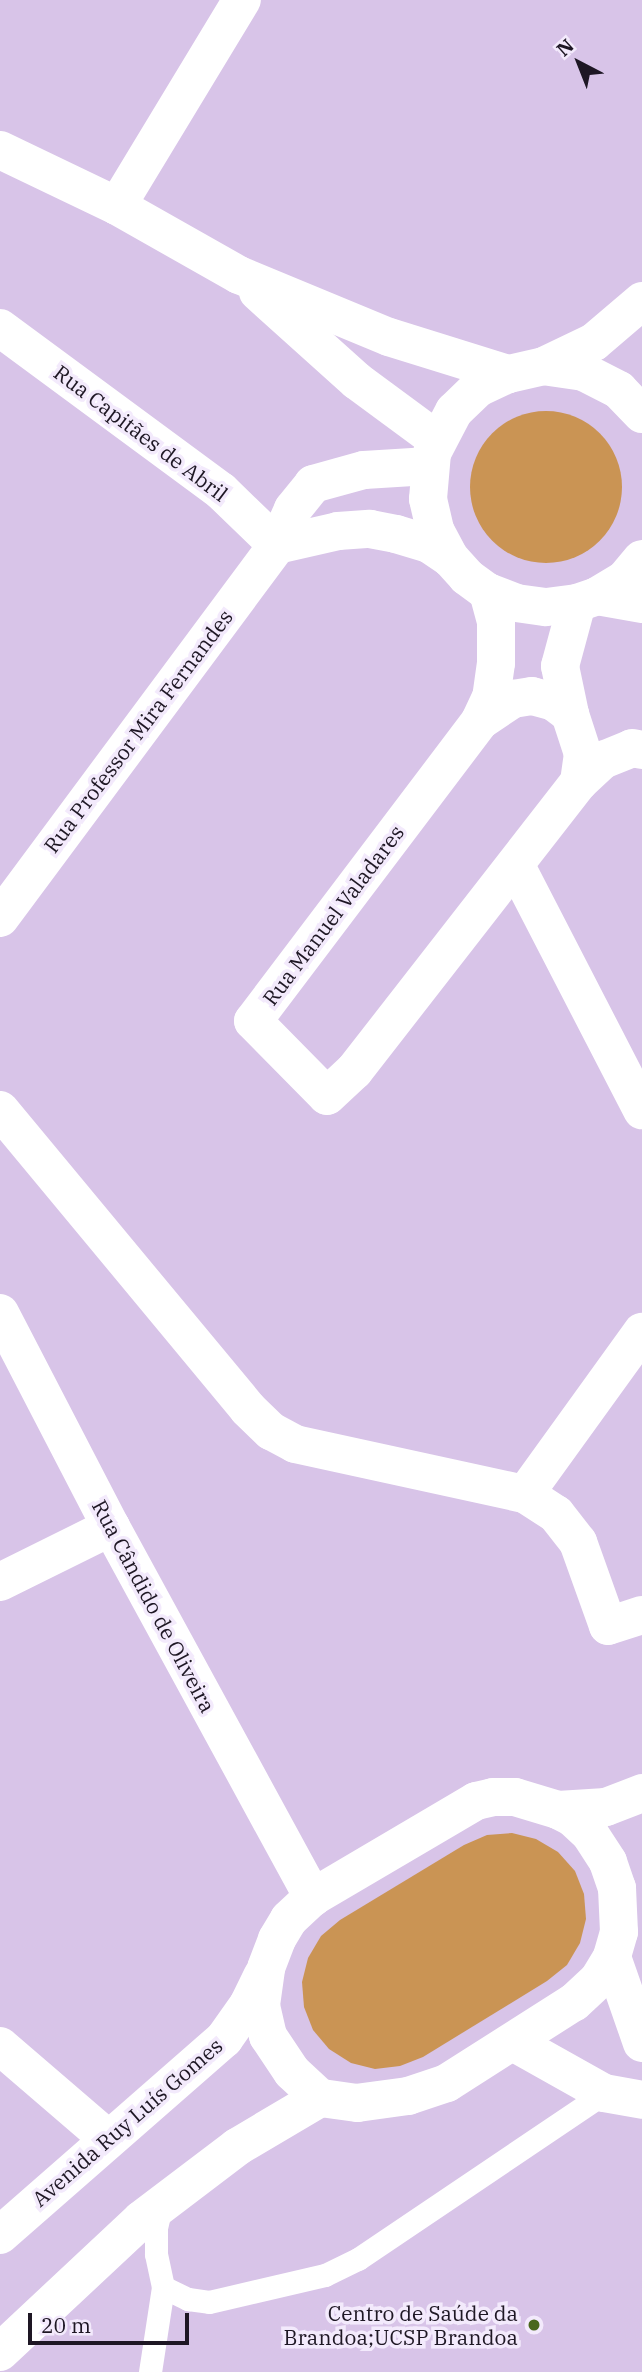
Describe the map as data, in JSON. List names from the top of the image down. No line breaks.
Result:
{"streets":{"street":["Rua Capitães de Abril","Rua Professor Mira Fernandes","Rua Manuel Valadares","Rua Cândido de Oliveira","Avenida Ruy Luís Gomes"]},"crossings":[["Rua Capitães de Abril","Rua Professor Mira Fernandes"]],"places":["Centro de Saúde da Brandoa;UCSP Brandoa"],"scale_bar":"20 m","north":"top left"}
